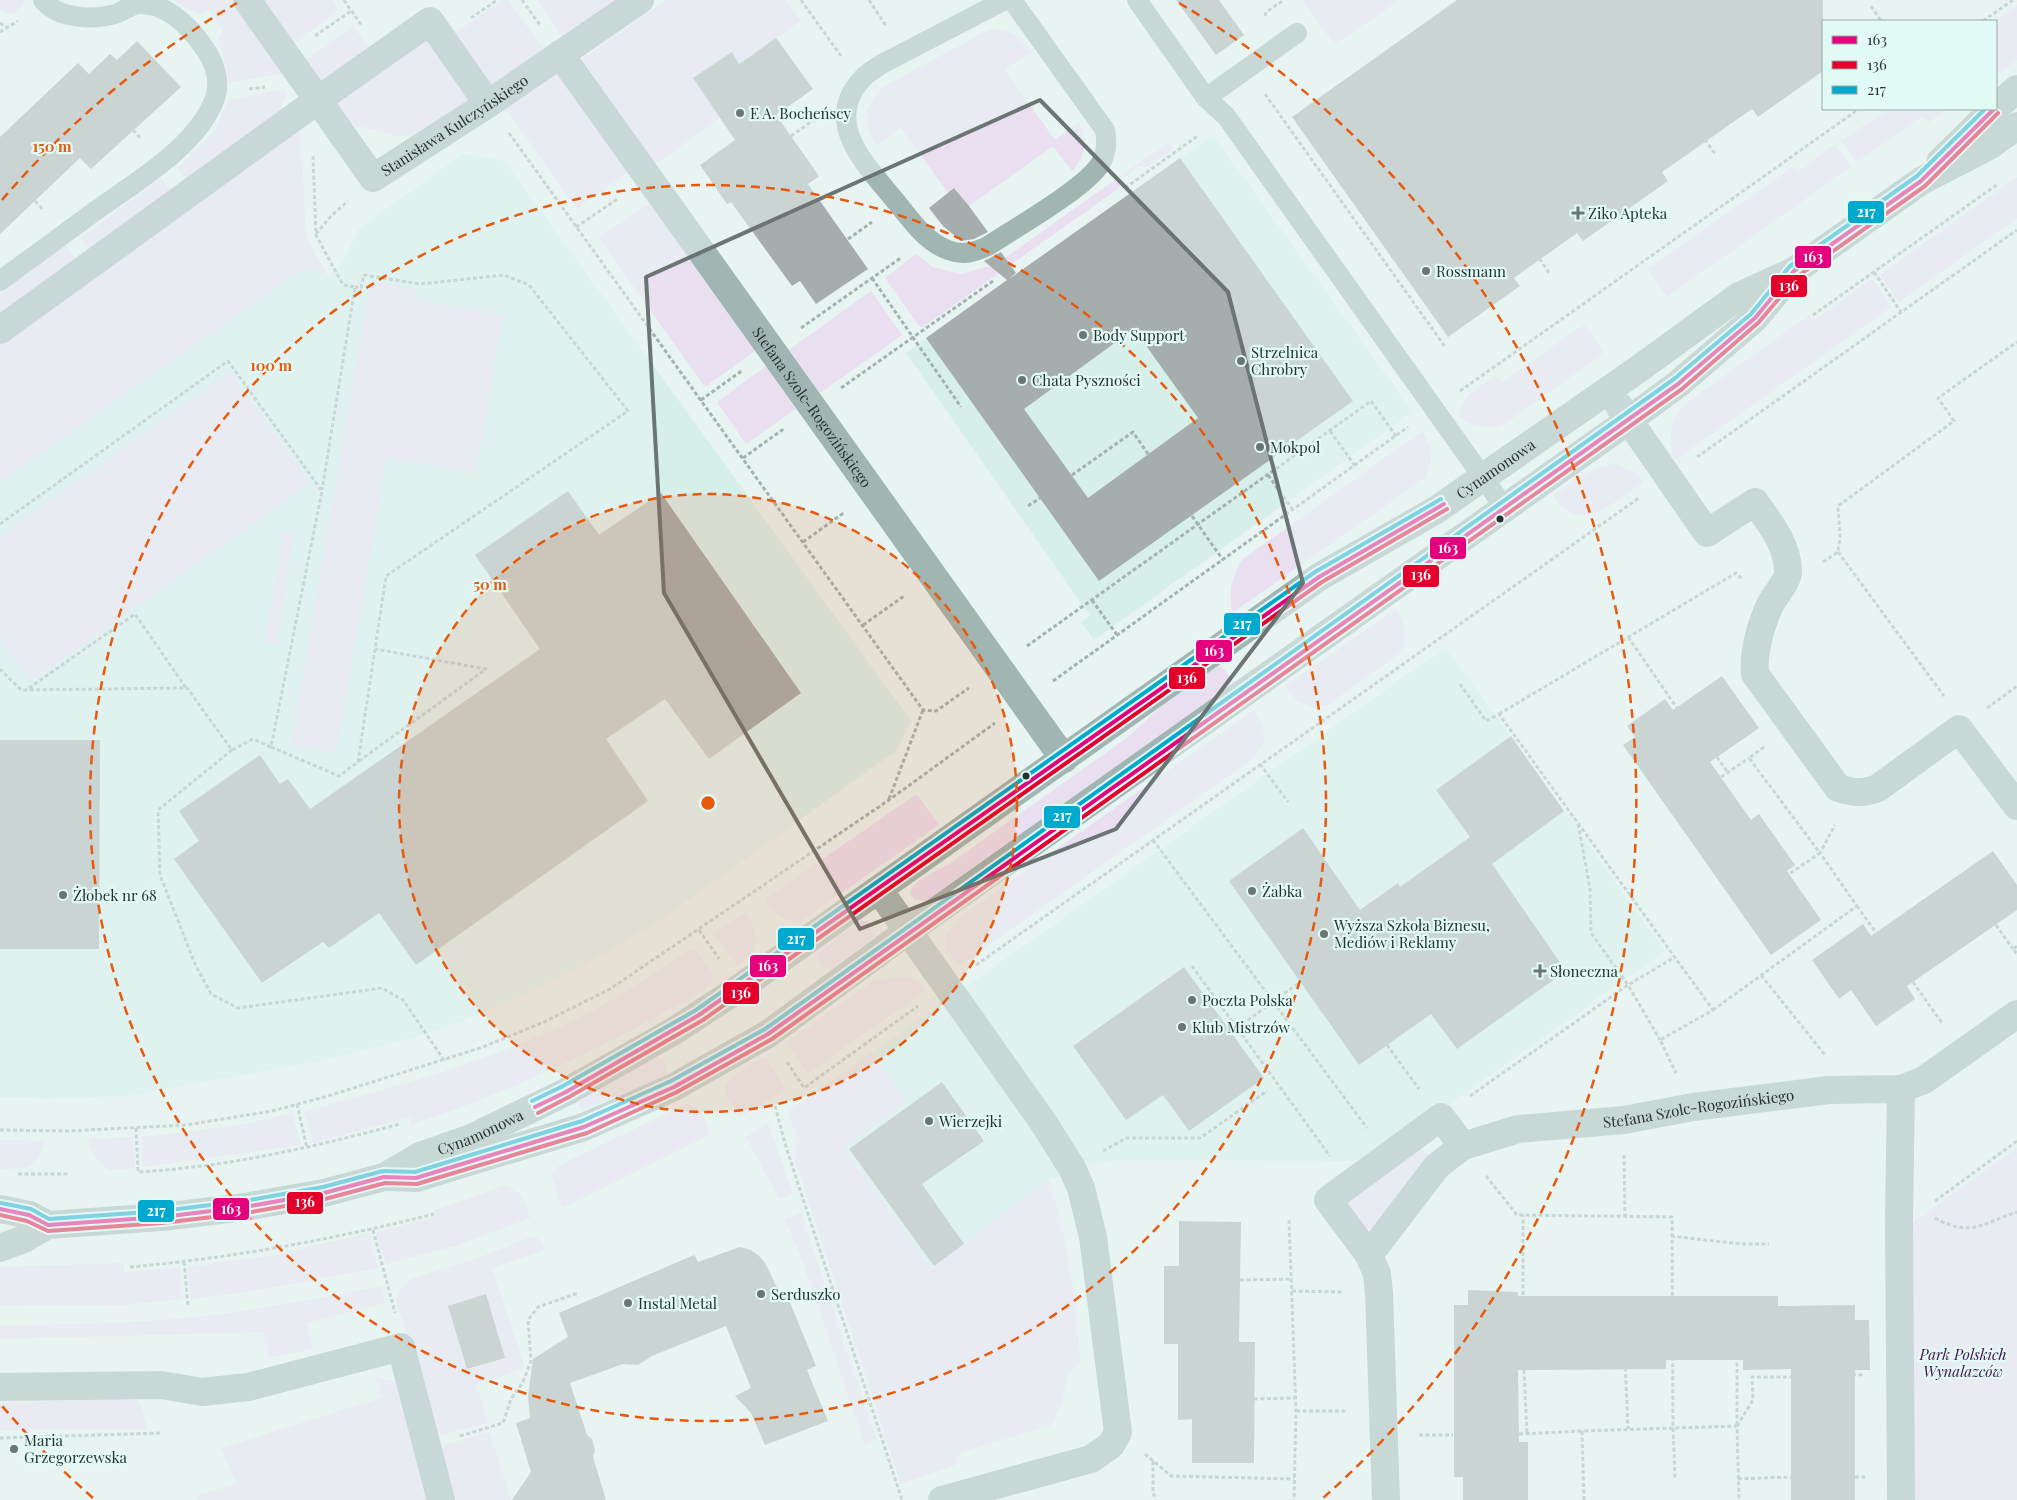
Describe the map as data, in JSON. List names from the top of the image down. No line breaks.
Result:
{"streets":{"street":["Stanisława Kulczyńskiego","Stefana Szolc-Rogozińskiego","Cynamonowa"]},"crossings":[["Stanisława Kulczyńskiego","Stefana Szolc-Rogozińskiego"],["Stefana Szolc-Rogozińskiego","Cynamonowa"]],"parks":["Park Polskich Wynalazców"],"places":{"other":["E A. Bocheńscy","Rossmann","Body Support","Strzelnica Chrobry","Chata Pyszności","Mokpol","Żabka","Żłobek nr 68","Wyższa Szkoła Biznesu, Mediów i Reklamy","Poczta Polska","Klub Mistrzów","Wierzejki","Serduszko","Instal Metal","Maria Grzegorzewska"],"health":["Ziko Apteka","Słoneczna"]},"lines":["transit line 163","transit line 217","transit line 136"],"legend":["163","136","217"],"rings":["150 m","100 m","50 m"]}
